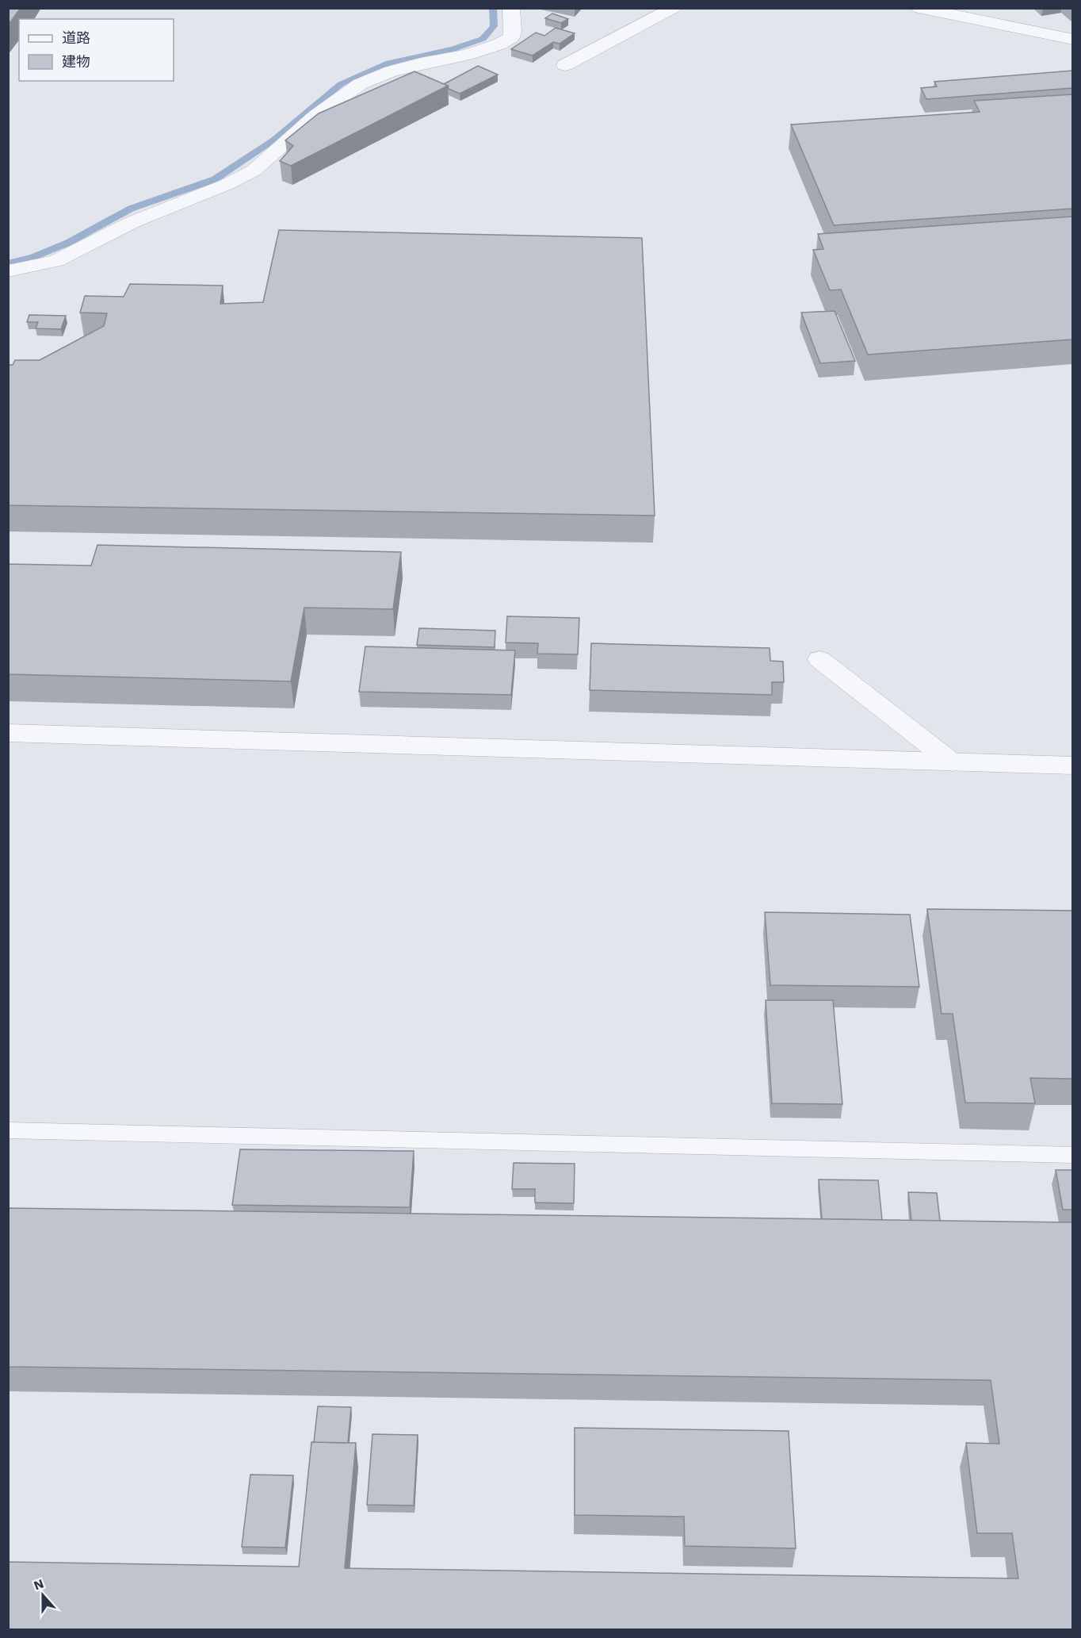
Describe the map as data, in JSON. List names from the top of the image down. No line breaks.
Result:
{"legend":["道路","建物"],"north":"top"}
